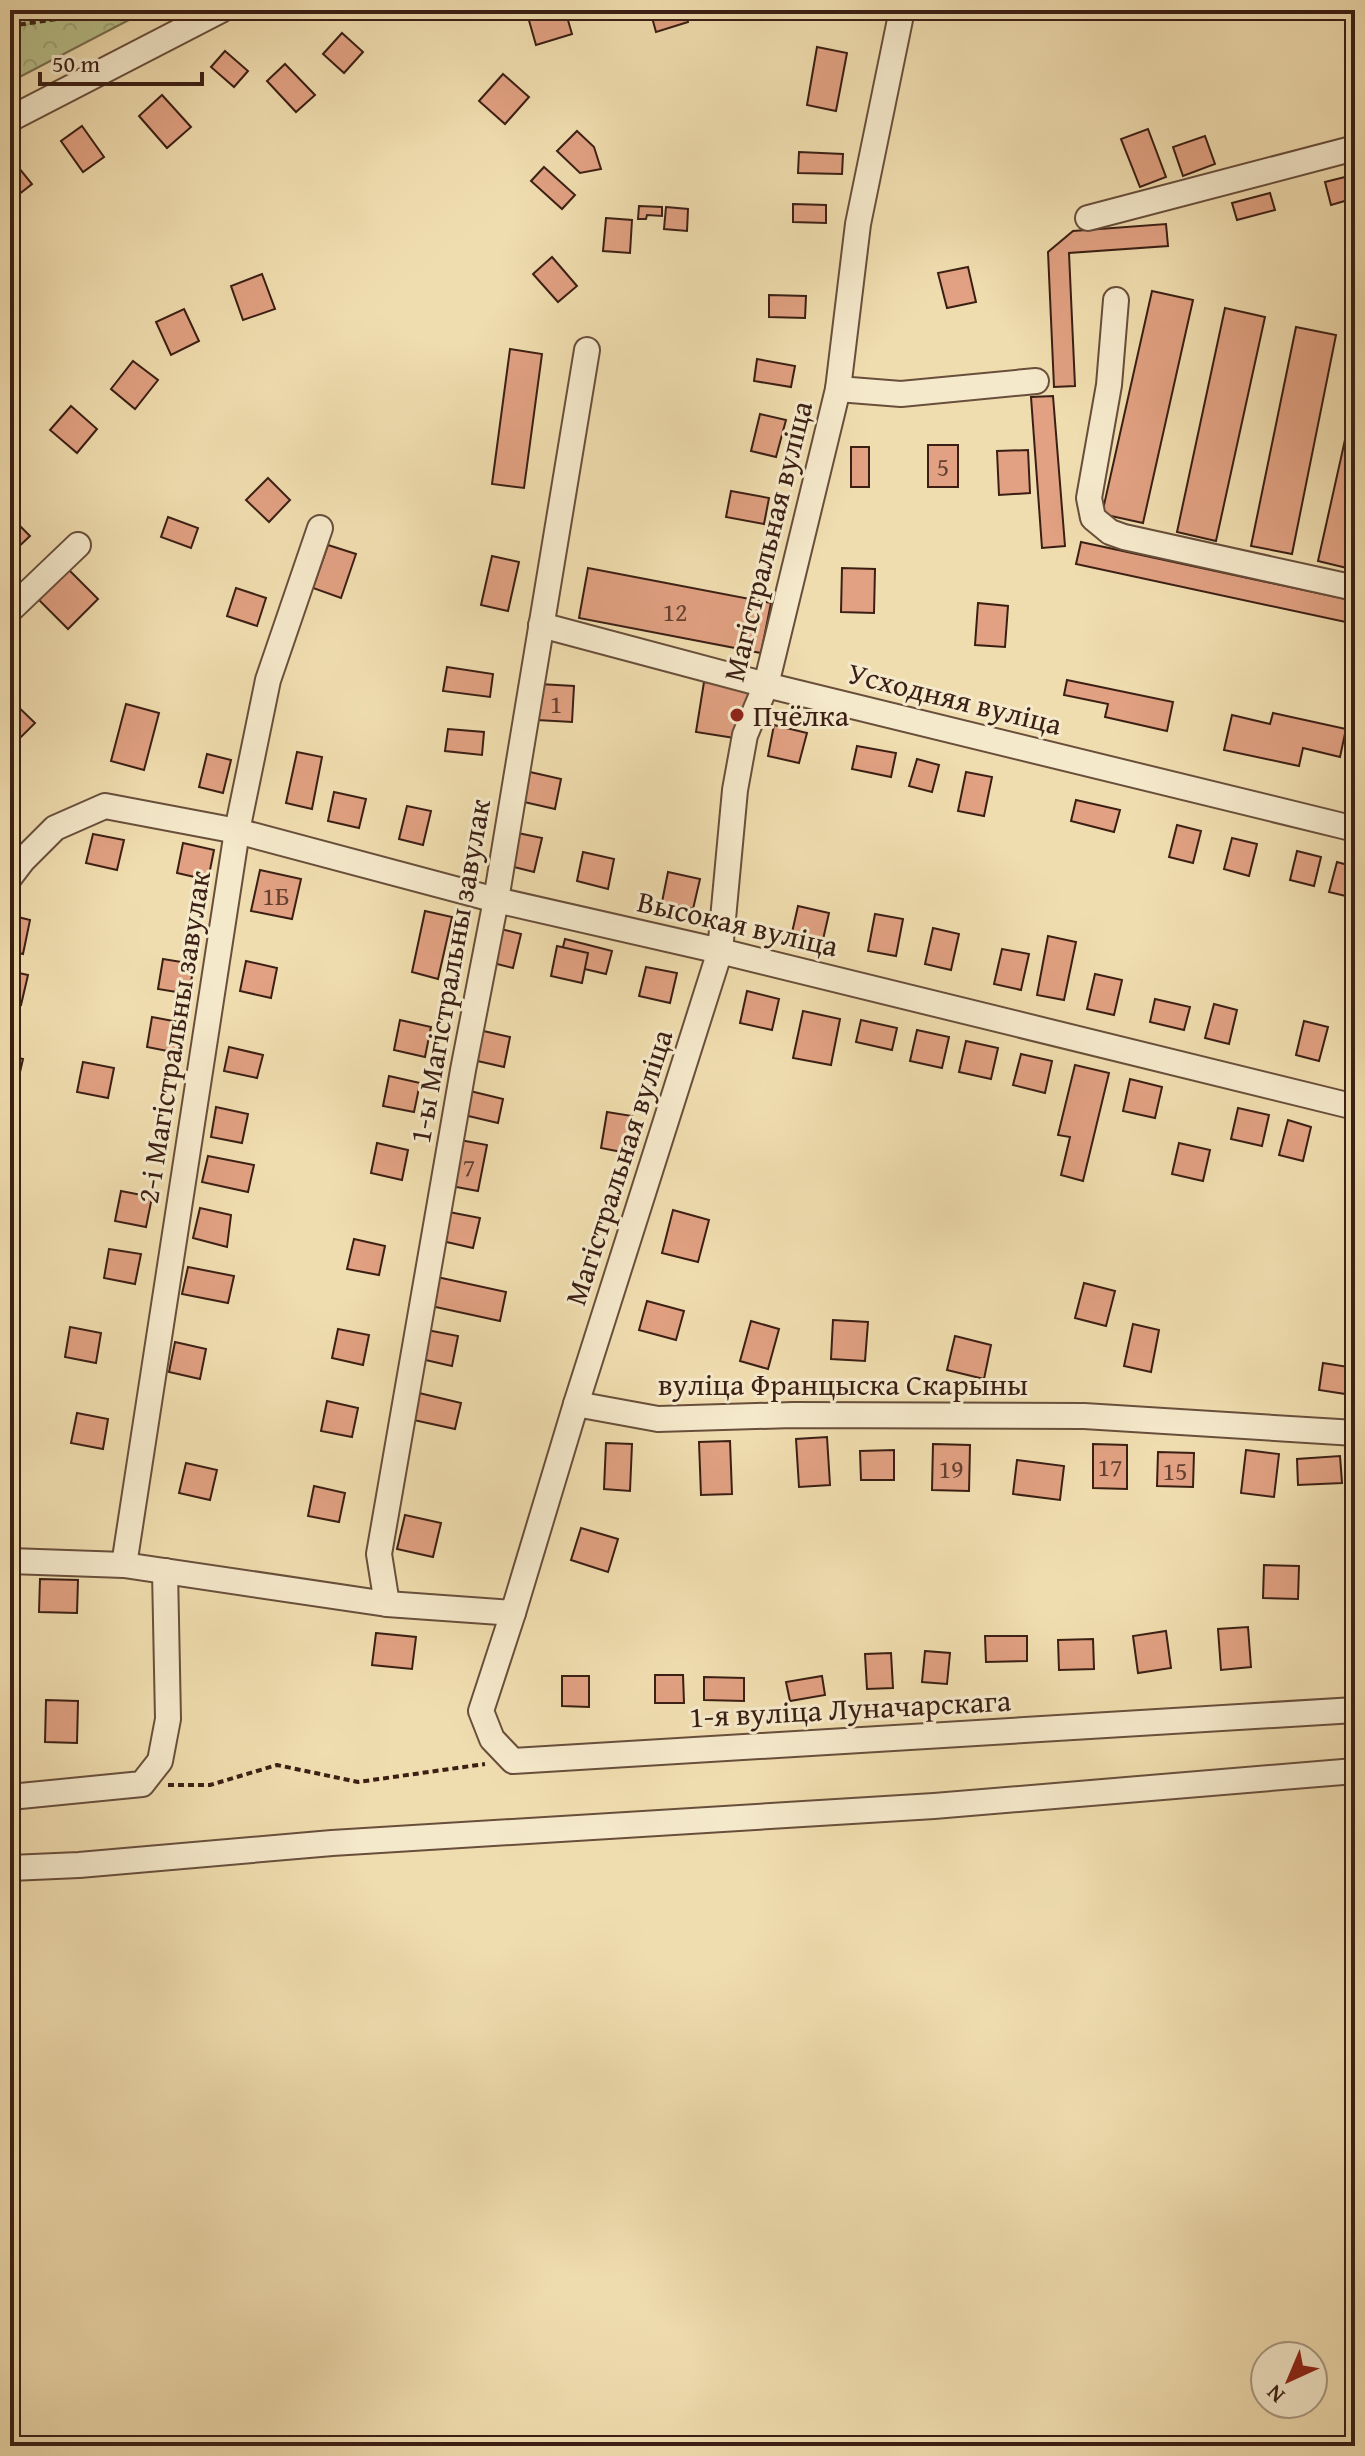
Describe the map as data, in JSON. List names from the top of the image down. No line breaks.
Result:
{"streets":{"street":["Магістральная вуліца","Усходняя вуліца","Высокая вуліца","1-ы Магістральны завулак","2-і Магістральны завулак","вуліца Францыска Скарыны","1-я вуліца Луначарскага"]},"crossings":[["Магістральная вуліца","Усходняя вуліца"],["Магістральная вуліца","Высокая вуліца"],["Магістральная вуліца","вуліца Францыска Скарыны"],["Усходняя вуліца","1-ы Магістральны завулак"],["Высокая вуліца","1-ы Магістральны завулак"],["Высокая вуліца","2-і Магістральны завулак"]],"places":["Пчёлка"],"house_numbers":["5","12","1","1Б","7","17","19","15"],"scale_bar":"50 m","north":"bottom left"}
